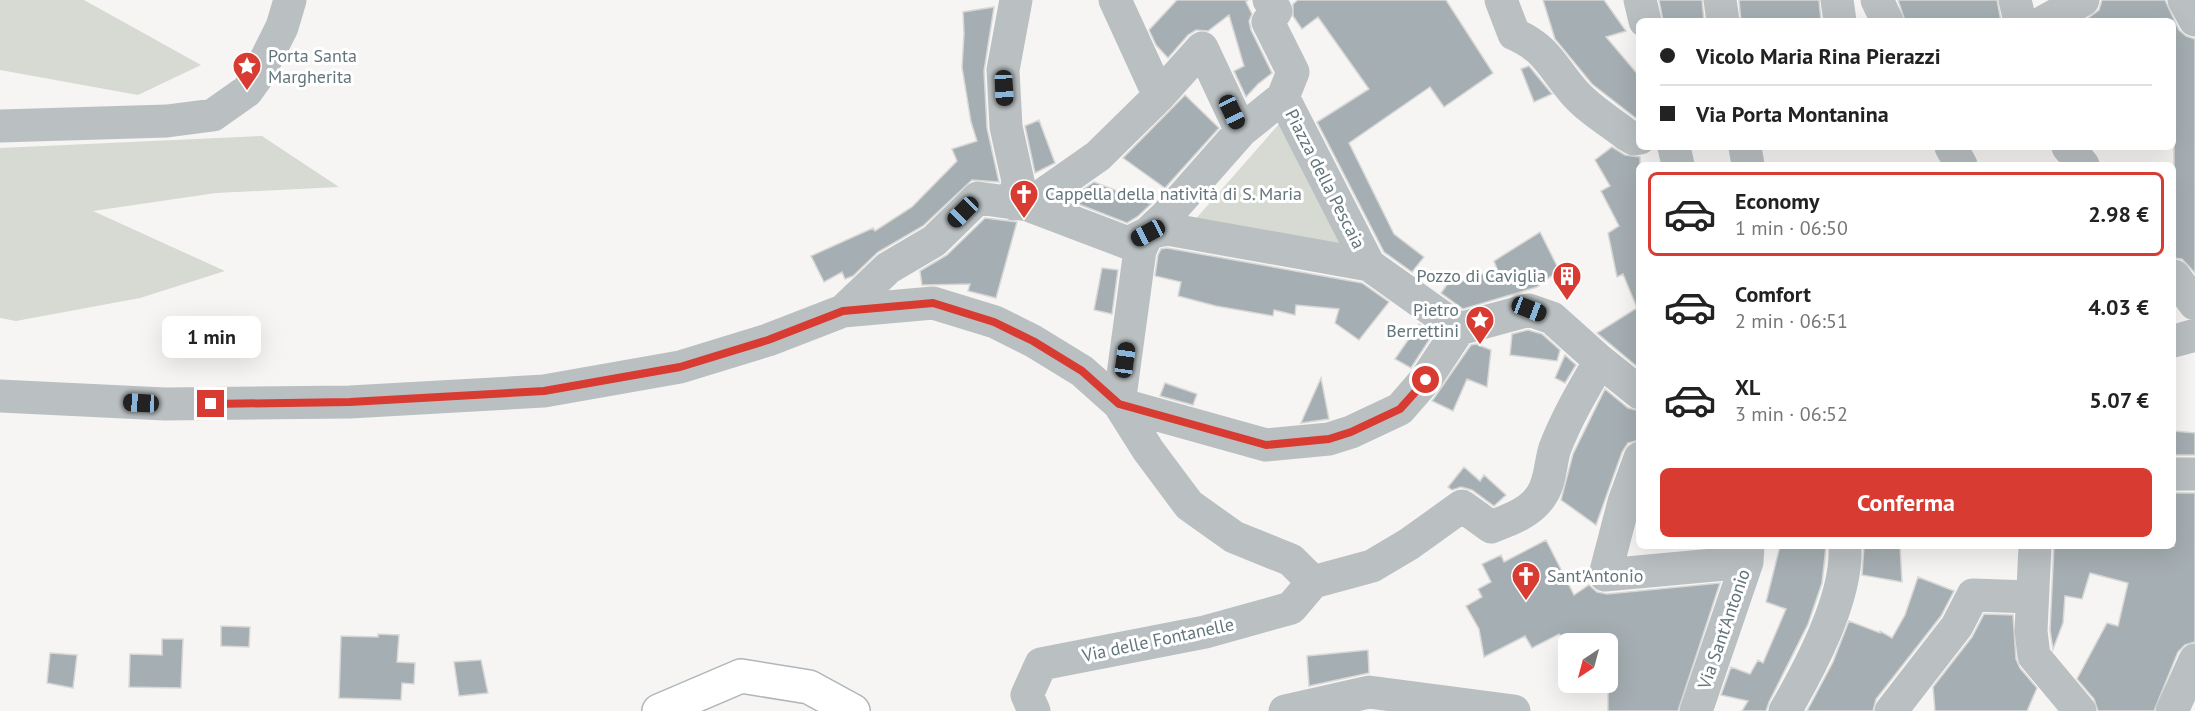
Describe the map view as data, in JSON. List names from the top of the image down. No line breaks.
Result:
{"streets":{"street":["Piazza della Pescaia","Via Sant'Antonio","Via delle Fontanelle"]},"places":{"place":["Porta Santa Margherita","Pietro Berrettini"],"church":["Cappella della natività di S. Maria","Sant'Antonio"],"building":["Pozzo di Caviglia"]},"north":"bottom left","page":{"banner":["Vicolo Maria Rina Pierazzi","Via Porta Montanina"],"list":[{"name":"Economy","note":"1 min · 06:50","value":"2.98 €"},{"name":"Comfort","note":"2 min · 06:51","value":"4.03 €"},{"name":"XL","note":"3 min · 06:52","value":"5.07 €"}],"bubble":"1 min","buttons":"Conferma"}}
